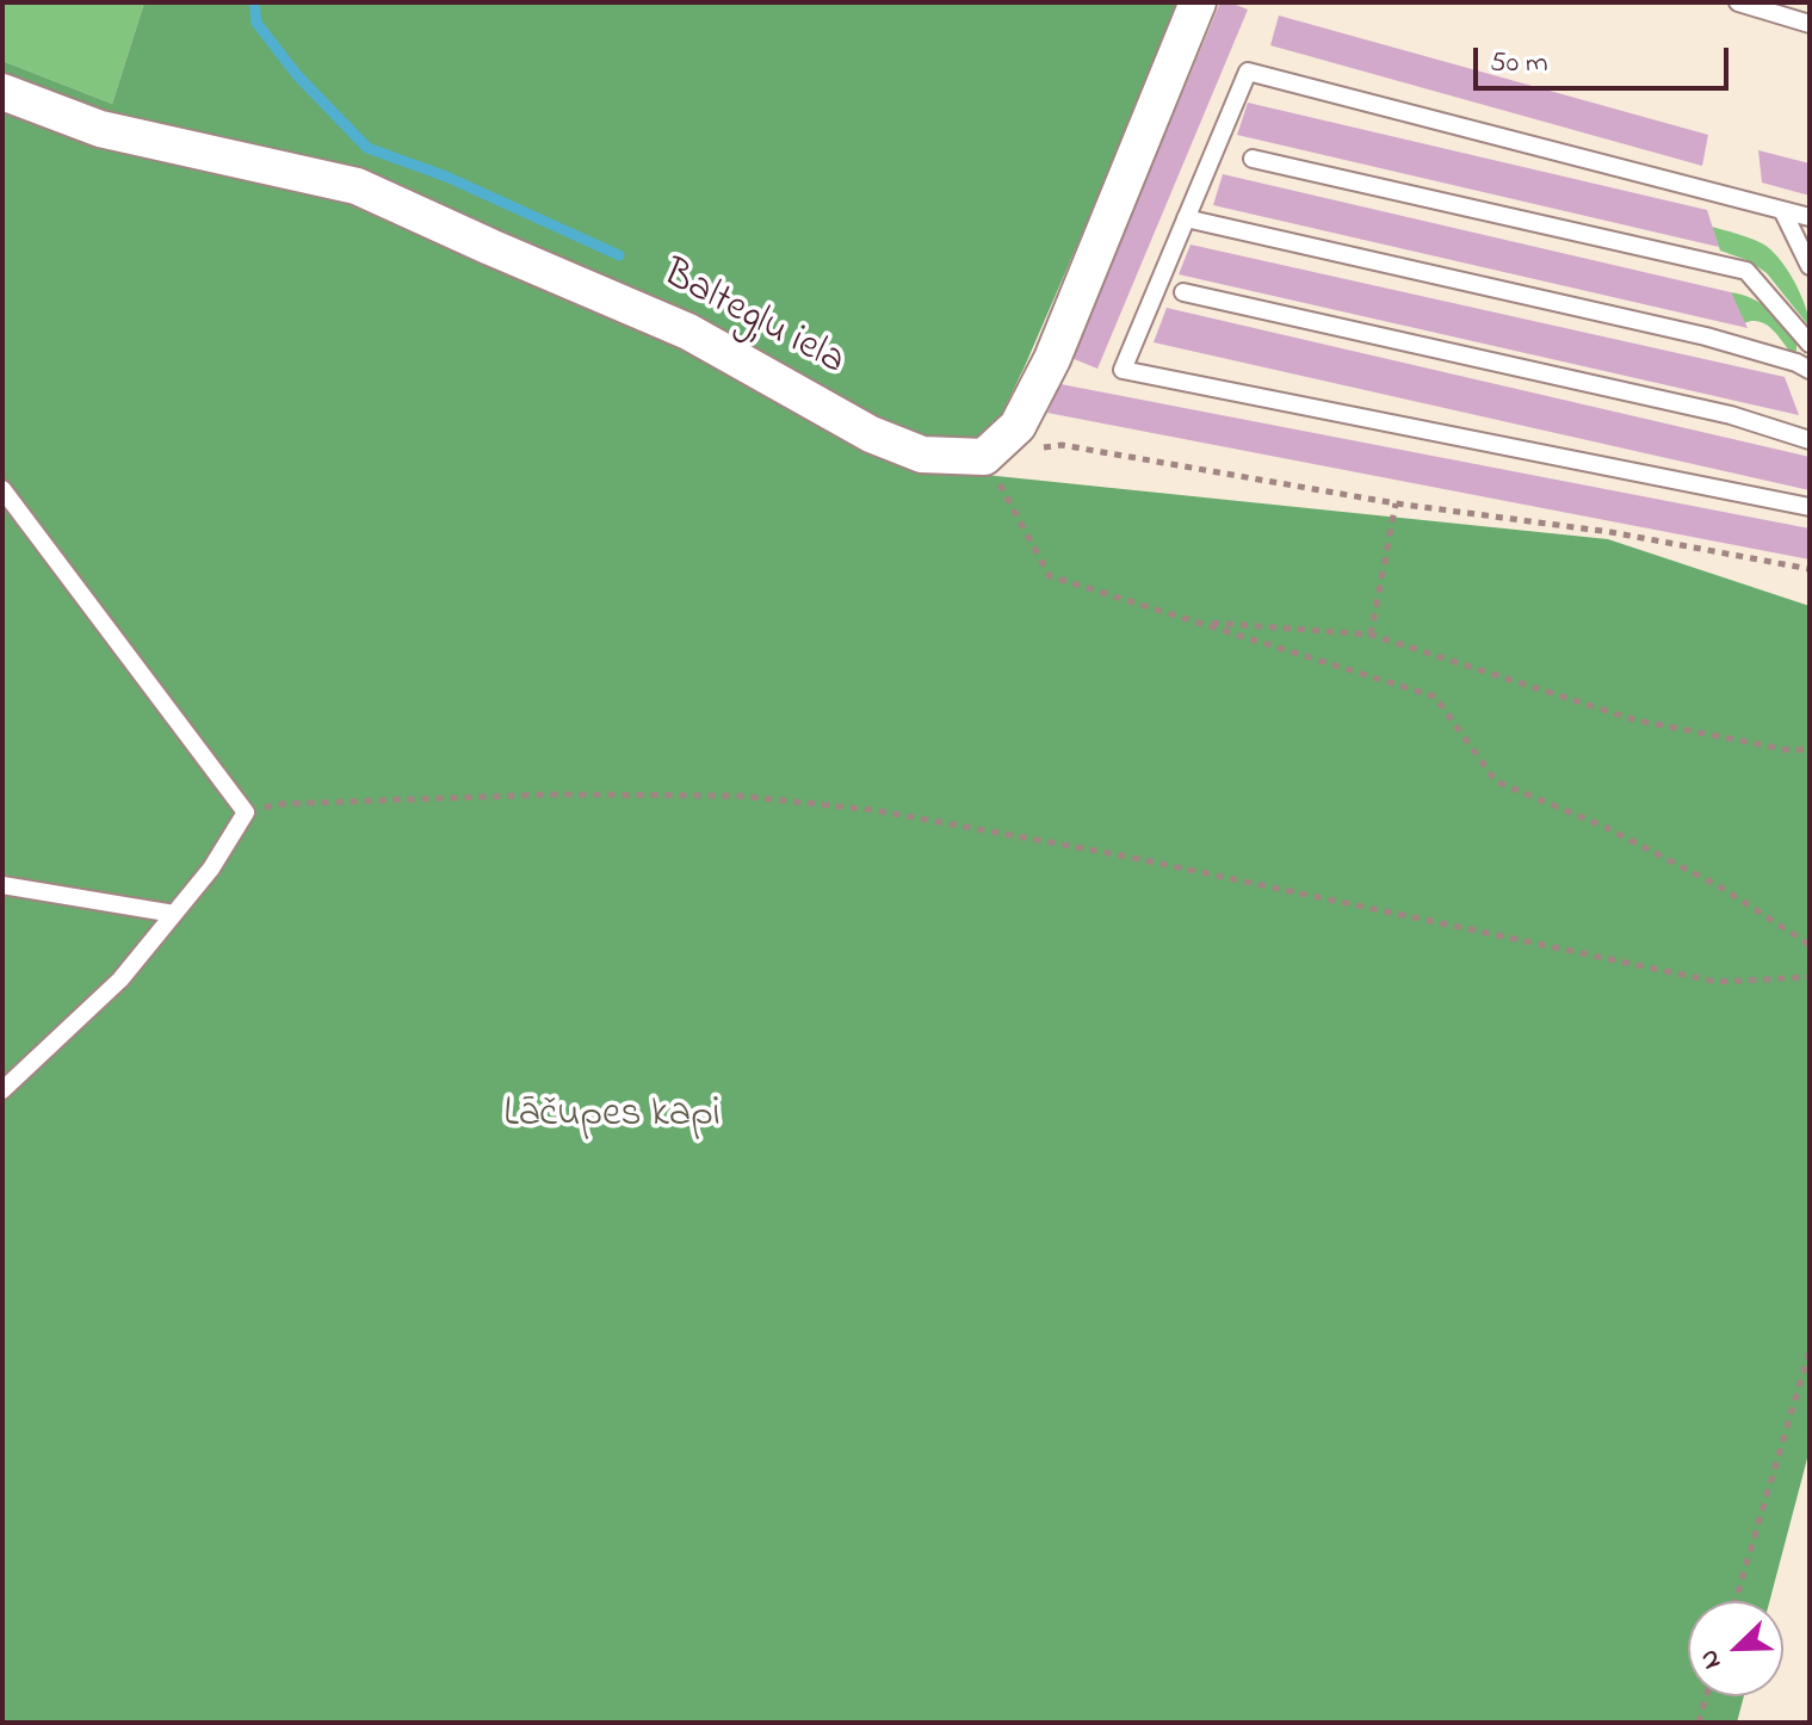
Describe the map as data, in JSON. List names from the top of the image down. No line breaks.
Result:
{"streets":{"street":["Baltegļu iela"]},"parks":["Lāčupes kapi"],"scale_bar":"50 m","north":"bottom left"}
